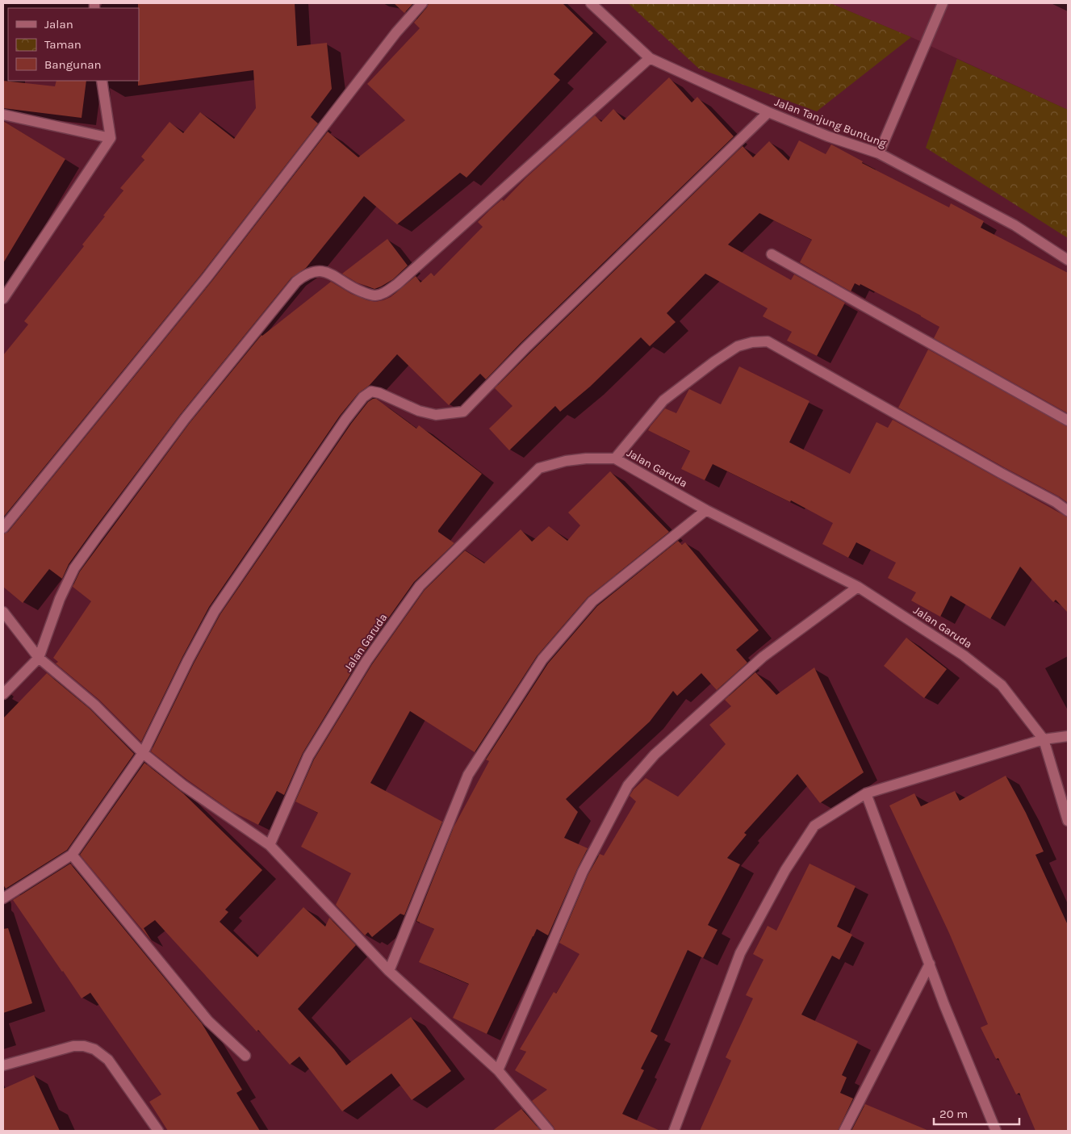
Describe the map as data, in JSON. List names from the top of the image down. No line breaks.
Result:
{"streets":{"street":["Jalan Tanjung Buntung","Jalan Garuda"]},"legend":["Jalan","Taman","Bangunan"],"scale_bar":"20 m"}
